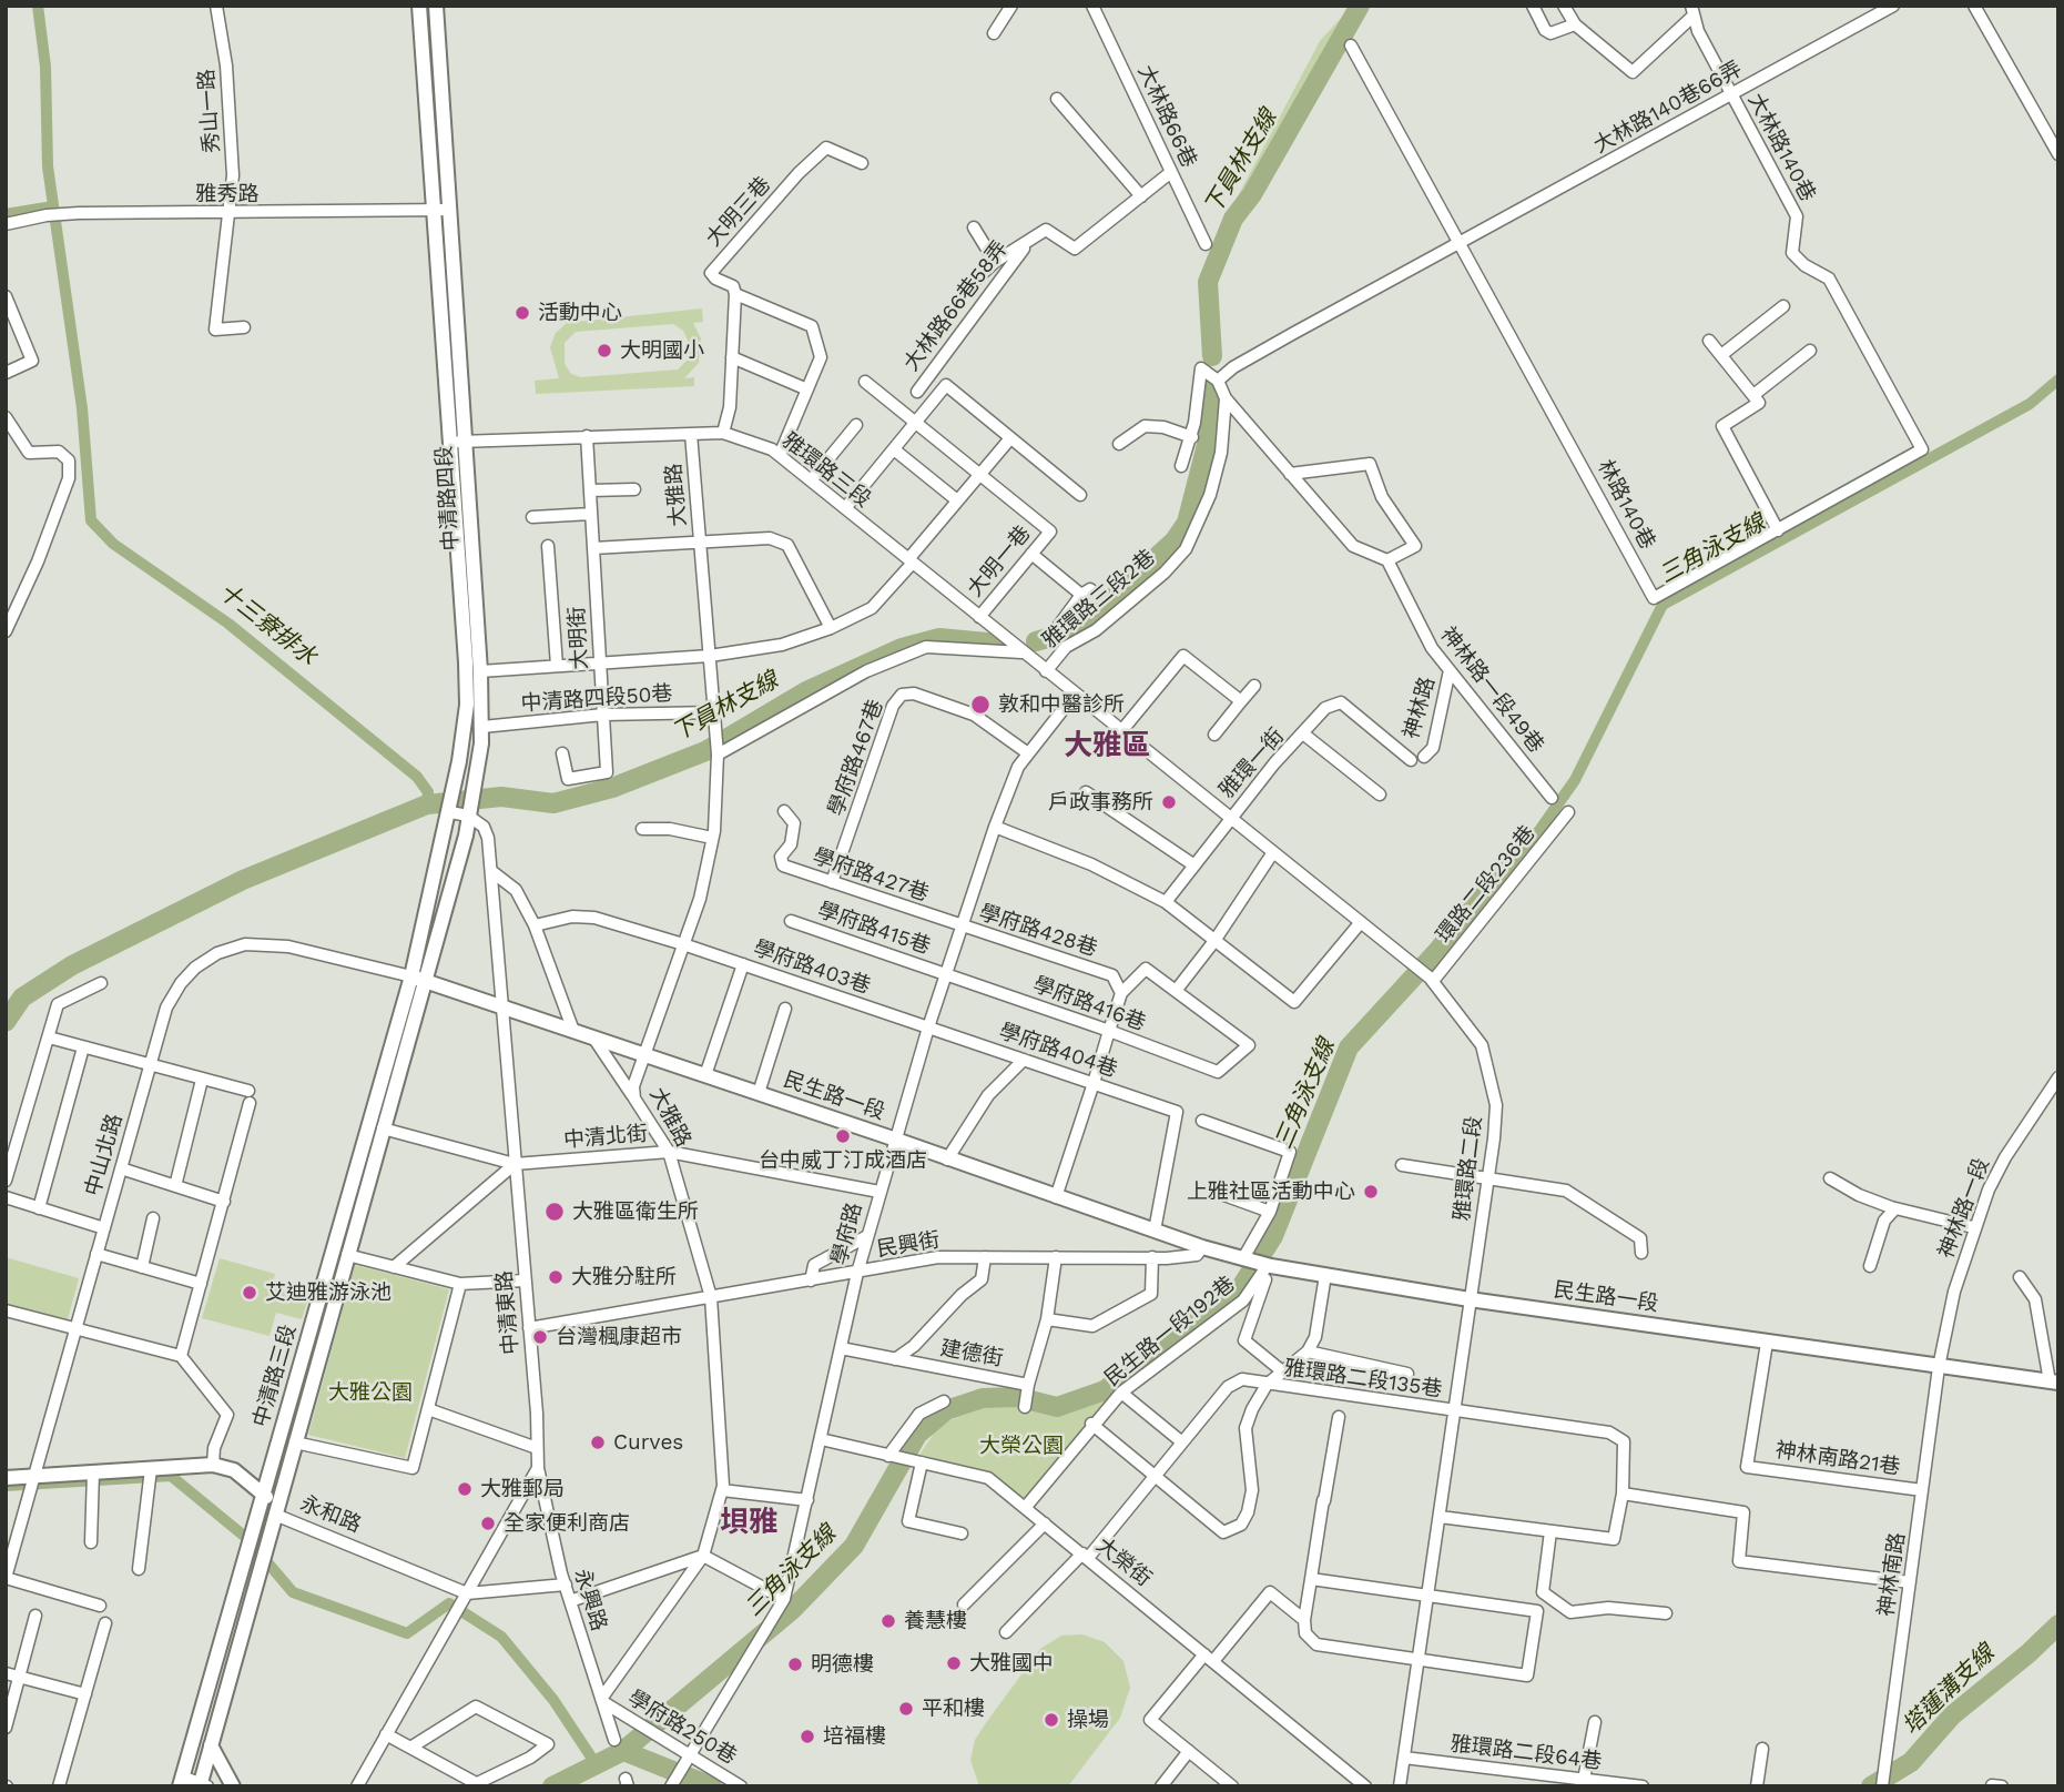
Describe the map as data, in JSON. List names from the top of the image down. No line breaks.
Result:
{"streets":{"main road":["中清路四段","民生路一段","中清路三段","永和路"],"street":["大林路140巷66弄","秀山一路","大林路66巷","大林路140巷","雅秀路","大明三巷","大林路66巷58弄","雅環路三段","大雅路","林路140巷","大明一巷","雅環路三段2巷","大明街","神林路一段49巷","中清路四段50巷","神林路","學府路467巷","雅環一街","學府路427巷","環路二段236巷","學府路415巷","學府路428巷","學府路403巷","學府路416巷","學府路404巷","中清北街","中山北路","雅環路二段","神林路一段","學府路","民興街","中清東路","民生路一段192巷","建德街","雅環路二段135巷","神林南路21巷","大榮街","神林南路","永興路","學府路250巷","雅環路二段64巷"]},"crossings":[["大林路140巷66弄","大林路140巷"],["大林路140巷66弄","林路140巷"],["大林路140巷66弄","雅環路三段2巷"],["秀山一路","雅秀路"],["大林路66巷","大林路66巷58弄"],["大林路140巷","林路140巷"],["雅秀路","中清路四段"],["雅環路三段","大雅路"],["雅環路三段","中清路四段"],["雅環路三段","大明一巷"],["雅環路三段","雅環路三段2巷"],["雅環路三段","大明街"],["雅環路三段","雅環路二段"],["雅環路三段","學府路"],["大雅路","中清路四段50巷"],["大雅路","學府路403巷"],["大雅路","民生路一段"],["大雅路","中清北街"],["大雅路","民興街"],["大雅路","永興路"],["大雅路","學府路250巷"],["中清路四段","中清路四段50巷"],["中清路四段","民生路一段"],["中清路四段","中山北路"],["中清路四段","中清東路"],["中清路四段","中清路三段"],["大明街","中清路四段50巷"],["神林路一段49巷","神林路"],["學府路467巷","學府路427巷"],["學府路467巷","學府路"],["雅環一街","雅環路二段"],["學府路427巷","學府路428巷"],["學府路427巷","學府路"],["環路二段236巷","雅環路二段"],["學府路415巷","學府路416巷"],["學府路415巷","學府路"],["學府路428巷","學府路"],["學府路403巷","學府路404巷"],["學府路403巷","學府路"],["學府路416巷","學府路"],["學府路404巷","民生路一段"],["學府路404巷","學府路"],["民生路一段","中山北路"],["民生路一段","雅環路二段"],["民生路一段","神林路一段"],["民生路一段","學府路"],["民生路一段","民興街"],["民生路一段","中清東路"],["民生路一段","民生路一段192巷"],["民生路一段","中清路三段"],["民生路一段","神林南路21巷"],["民生路一段","神林南路"],["中清北街","學府路"],["中清北街","中清東路"],["中清北街","中清路三段"],["中山北路","中清路三段"],["雅環路二段","學府路"],["雅環路二段","雅環路二段135巷"],["雅環路二段","雅環路二段64巷"],["神林路一段","神林南路"],["學府路","民興街"],["學府路","建德街"],["學府路","大榮街"],["學府路","學府路250巷"],["民興街","中清東路"],["民興街","建德街"],["中清東路","永興路"],["民生路一段192巷","大榮街"],["中清路三段","永和路"],["雅環路二段135巷","大榮街"],["神林南路21巷","神林南路"],["永和路","永興路"],["永興路","學府路250巷"]],"districts":["大雅區","垻雅"],"water":["下員林支線","三角泳支線","十三寮排水","塔蓮溝支線"],"parks":["大雅公園","大榮公園"],"places":["活動中心","大明國小","敦和中醫診所","戶政事務所","台中威丁汀成酒店","上雅社區活動中心","大雅區衛生所","大雅分駐所","艾迪雅游泳池","台灣楓康超市","Curves","大雅郵局","全家便利商店","養慧樓","大雅國中","明德樓","平和樓","操場","培福樓"]}
